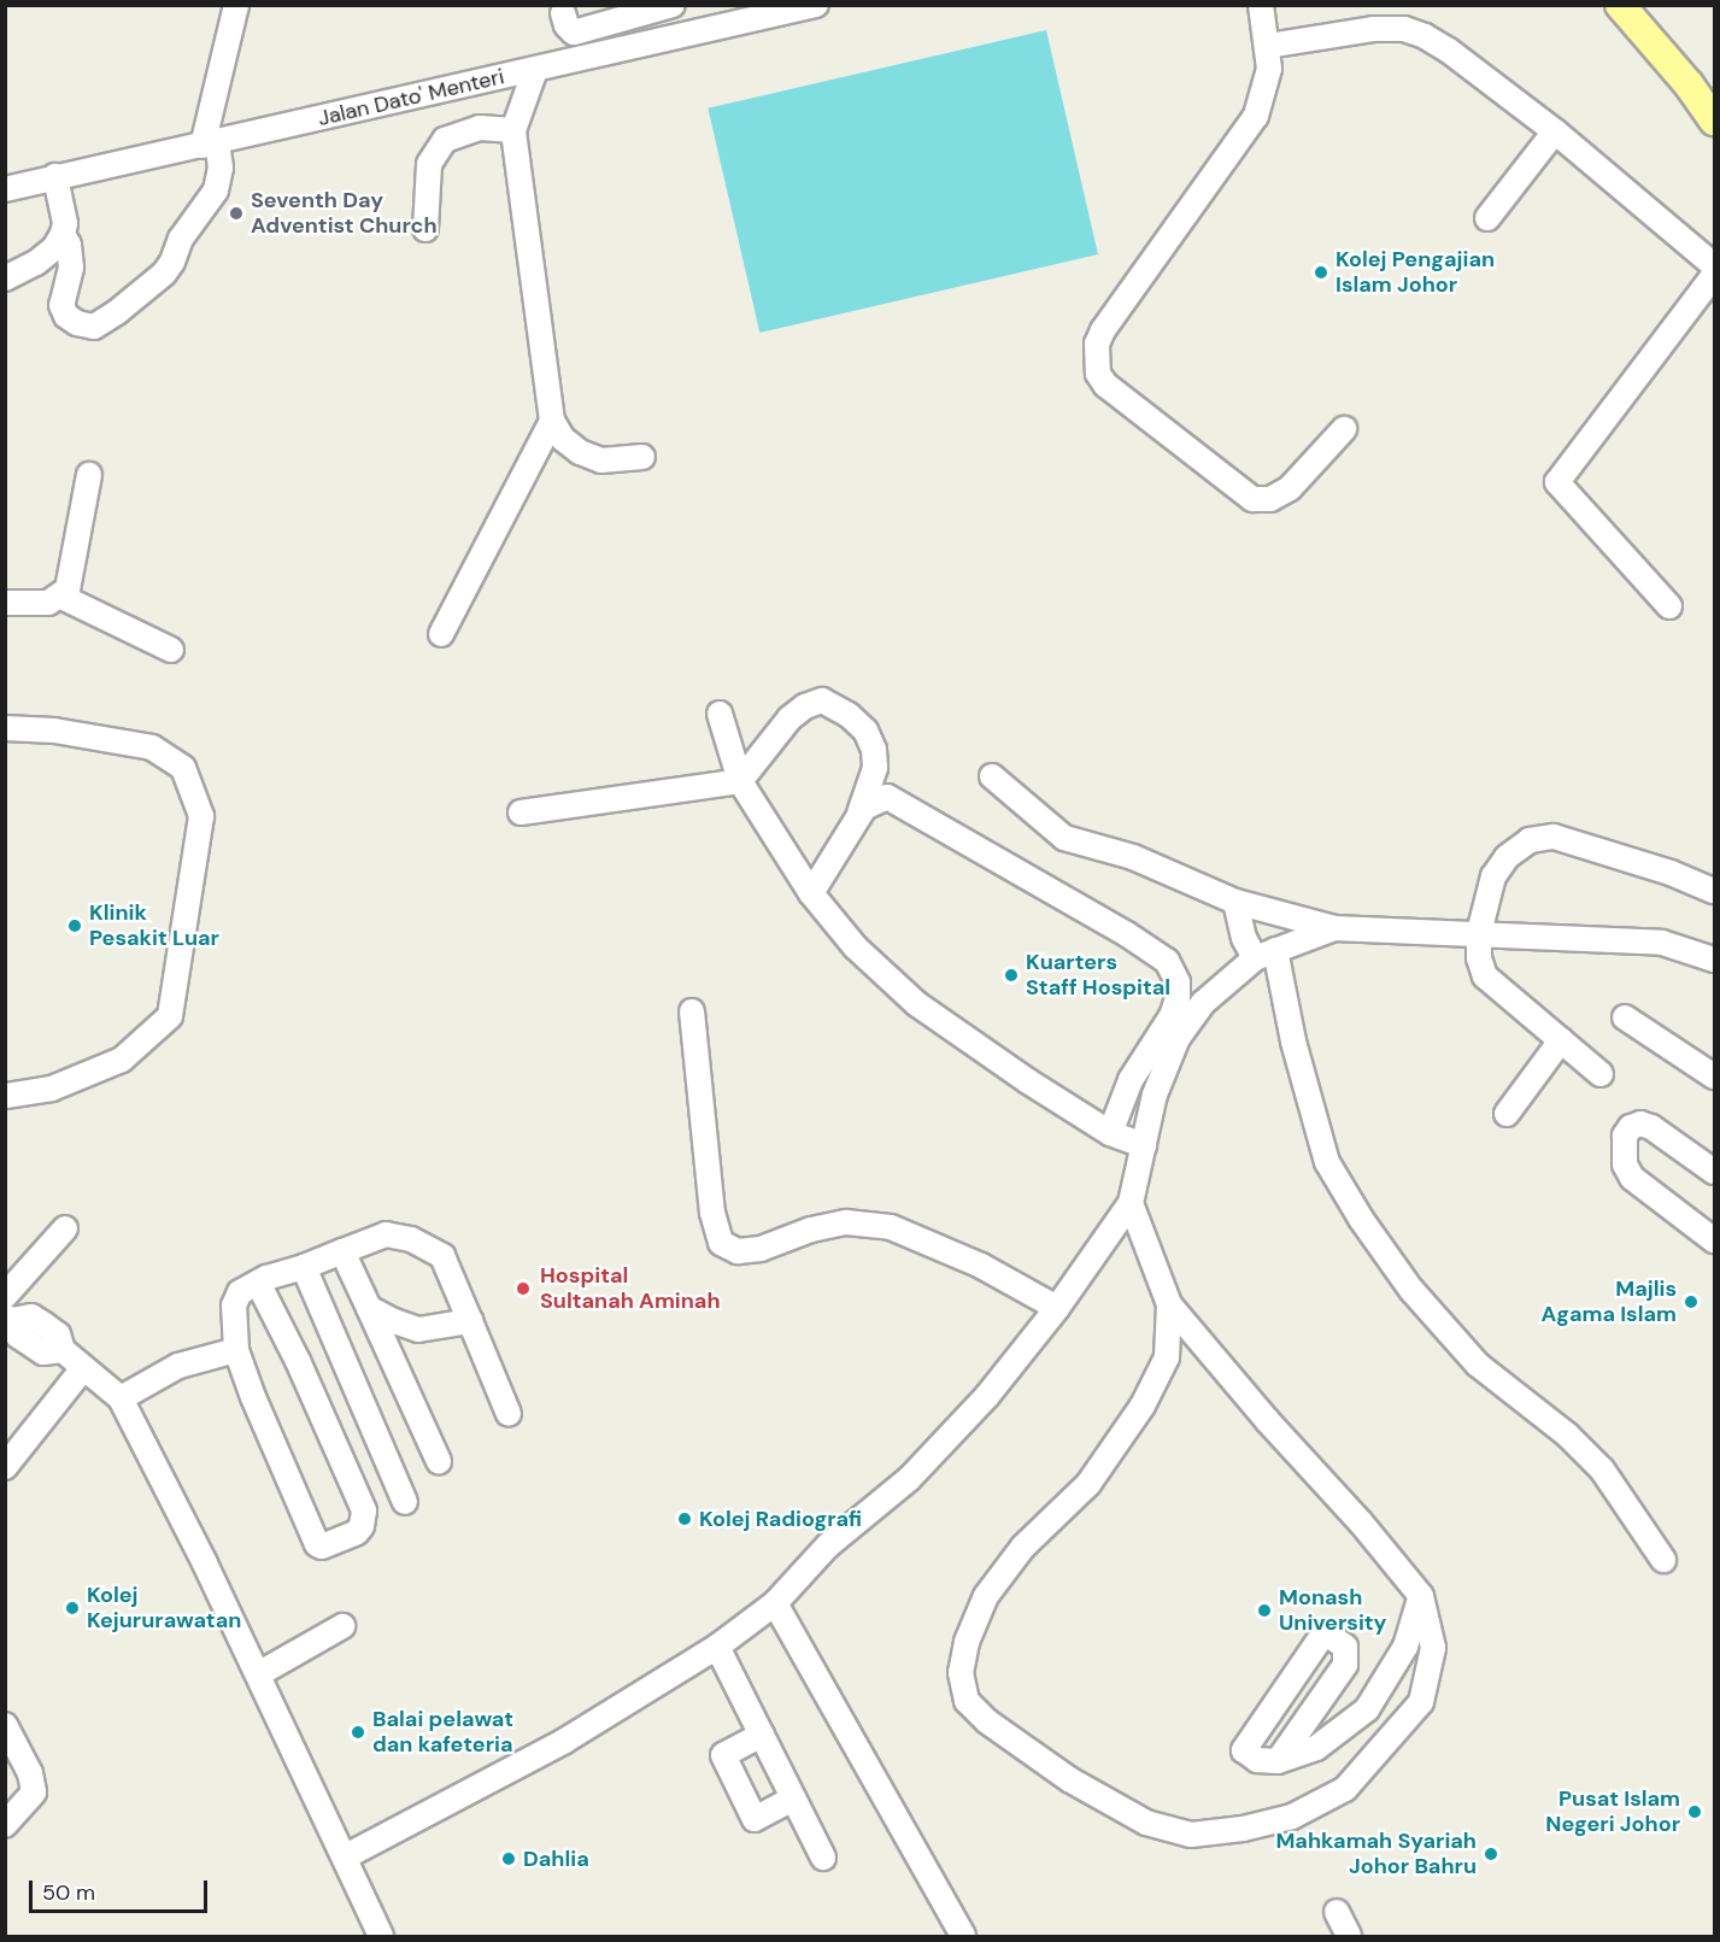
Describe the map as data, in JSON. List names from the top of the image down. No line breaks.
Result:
{"streets":{"street":["Jalan Dato' Menteri"]},"places":["Seventh Day Adventist Church","Kolej Pengajian Islam Johor","Klinik Pesakit Luar","Kuarters Staff Hospital","Hospital Sultanah Aminah","Majlis Agama Islam","Kolej Radiografi","Kolej Kejururawatan","Monash University","Balai pelawat dan kafeteria","Pusat Islam Negeri Johor","Mahkamah Syariah Johor Bahru","Dahlia"],"scale_bar":"50 m"}
